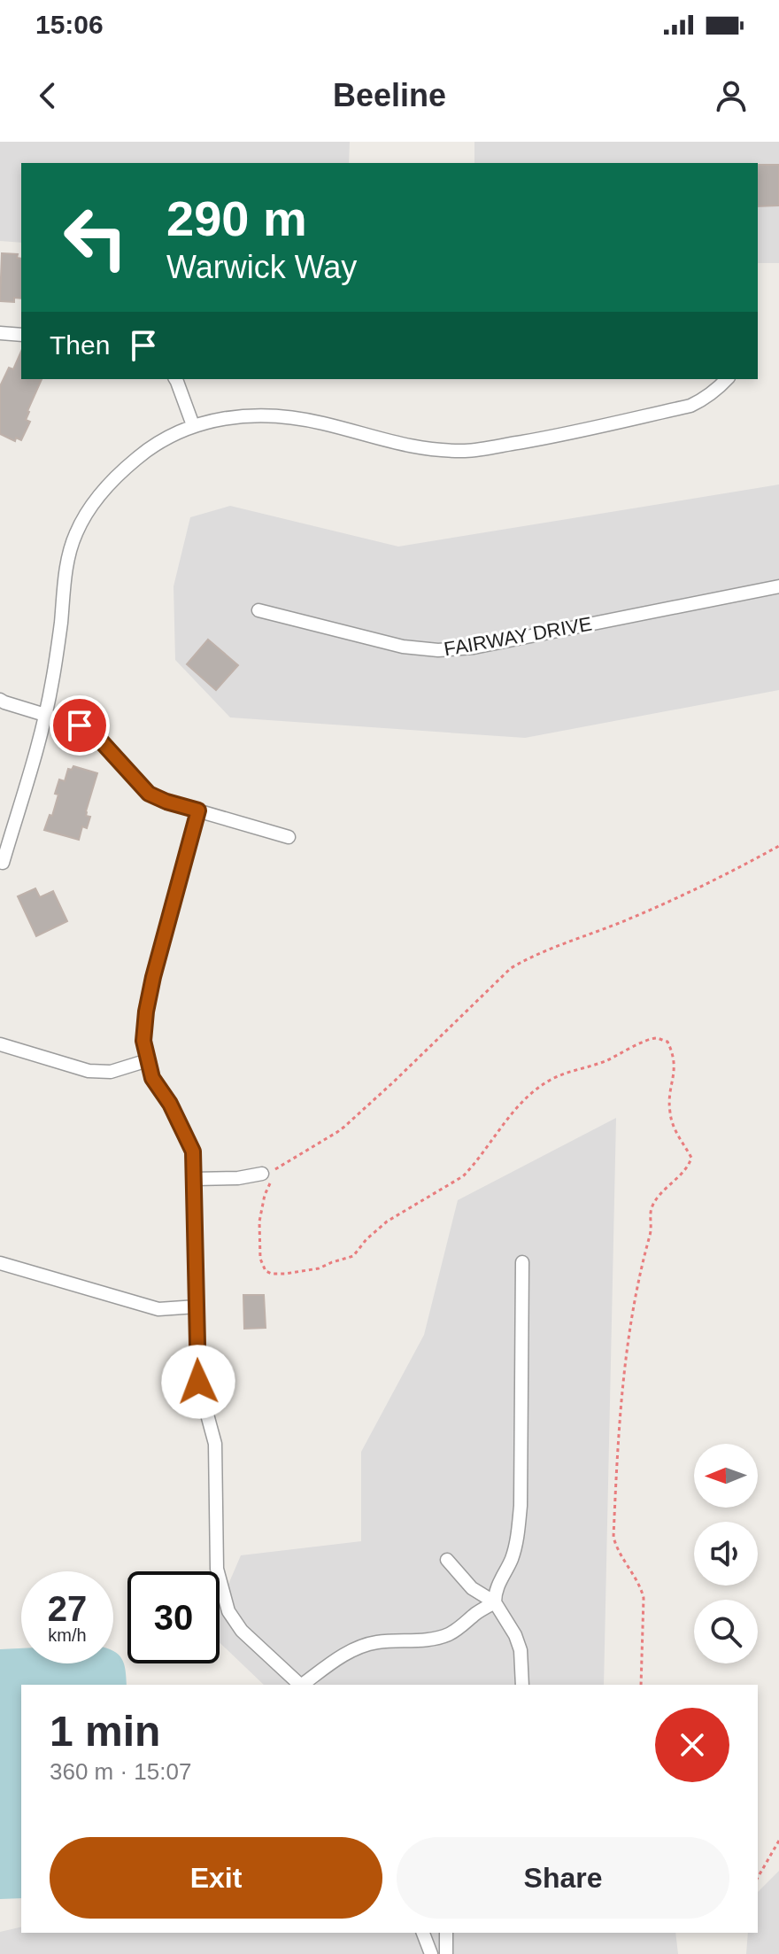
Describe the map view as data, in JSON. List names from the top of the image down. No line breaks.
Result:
{"streets":{"street":["FAIRWAY DRIVE"]},"north":"left","page":{"status":"15:06","header":"Beeline","turn":["290 m","Warwick Way"],"then":"Then","speed":"27 km/h","limit":"30","heading":["1 min","360 m · 15:07"],"buttons":["Exit","Share"]}}
